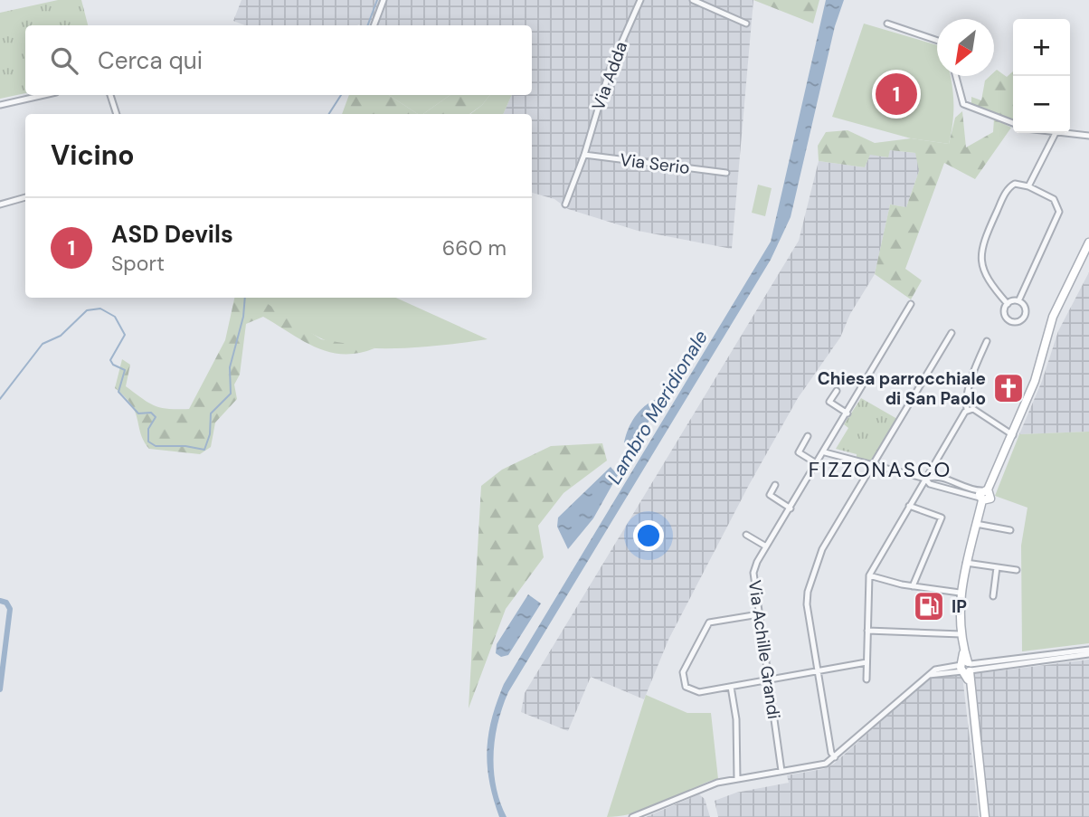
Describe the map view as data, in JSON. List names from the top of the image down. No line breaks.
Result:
{"streets":{"street":["Via Adda","Via Serio","Via Achille Grandi"]},"crossings":[["Via Adda","Via Serio"]],"districts":["FIZZONASCO"],"water":["Lambro Meridionale"],"places":{"church":["Chiesa parrocchiale di San Paolo"],"fuel station":["IP"]},"north":"bottom left","page":{"map_buttons":["+","−"],"search":"Cerca qui","pins":"1","heading":"Vicino","list":[{"mark":"1","name":"ASD Devils","note":"Sport","value":"660 m"}]}}
